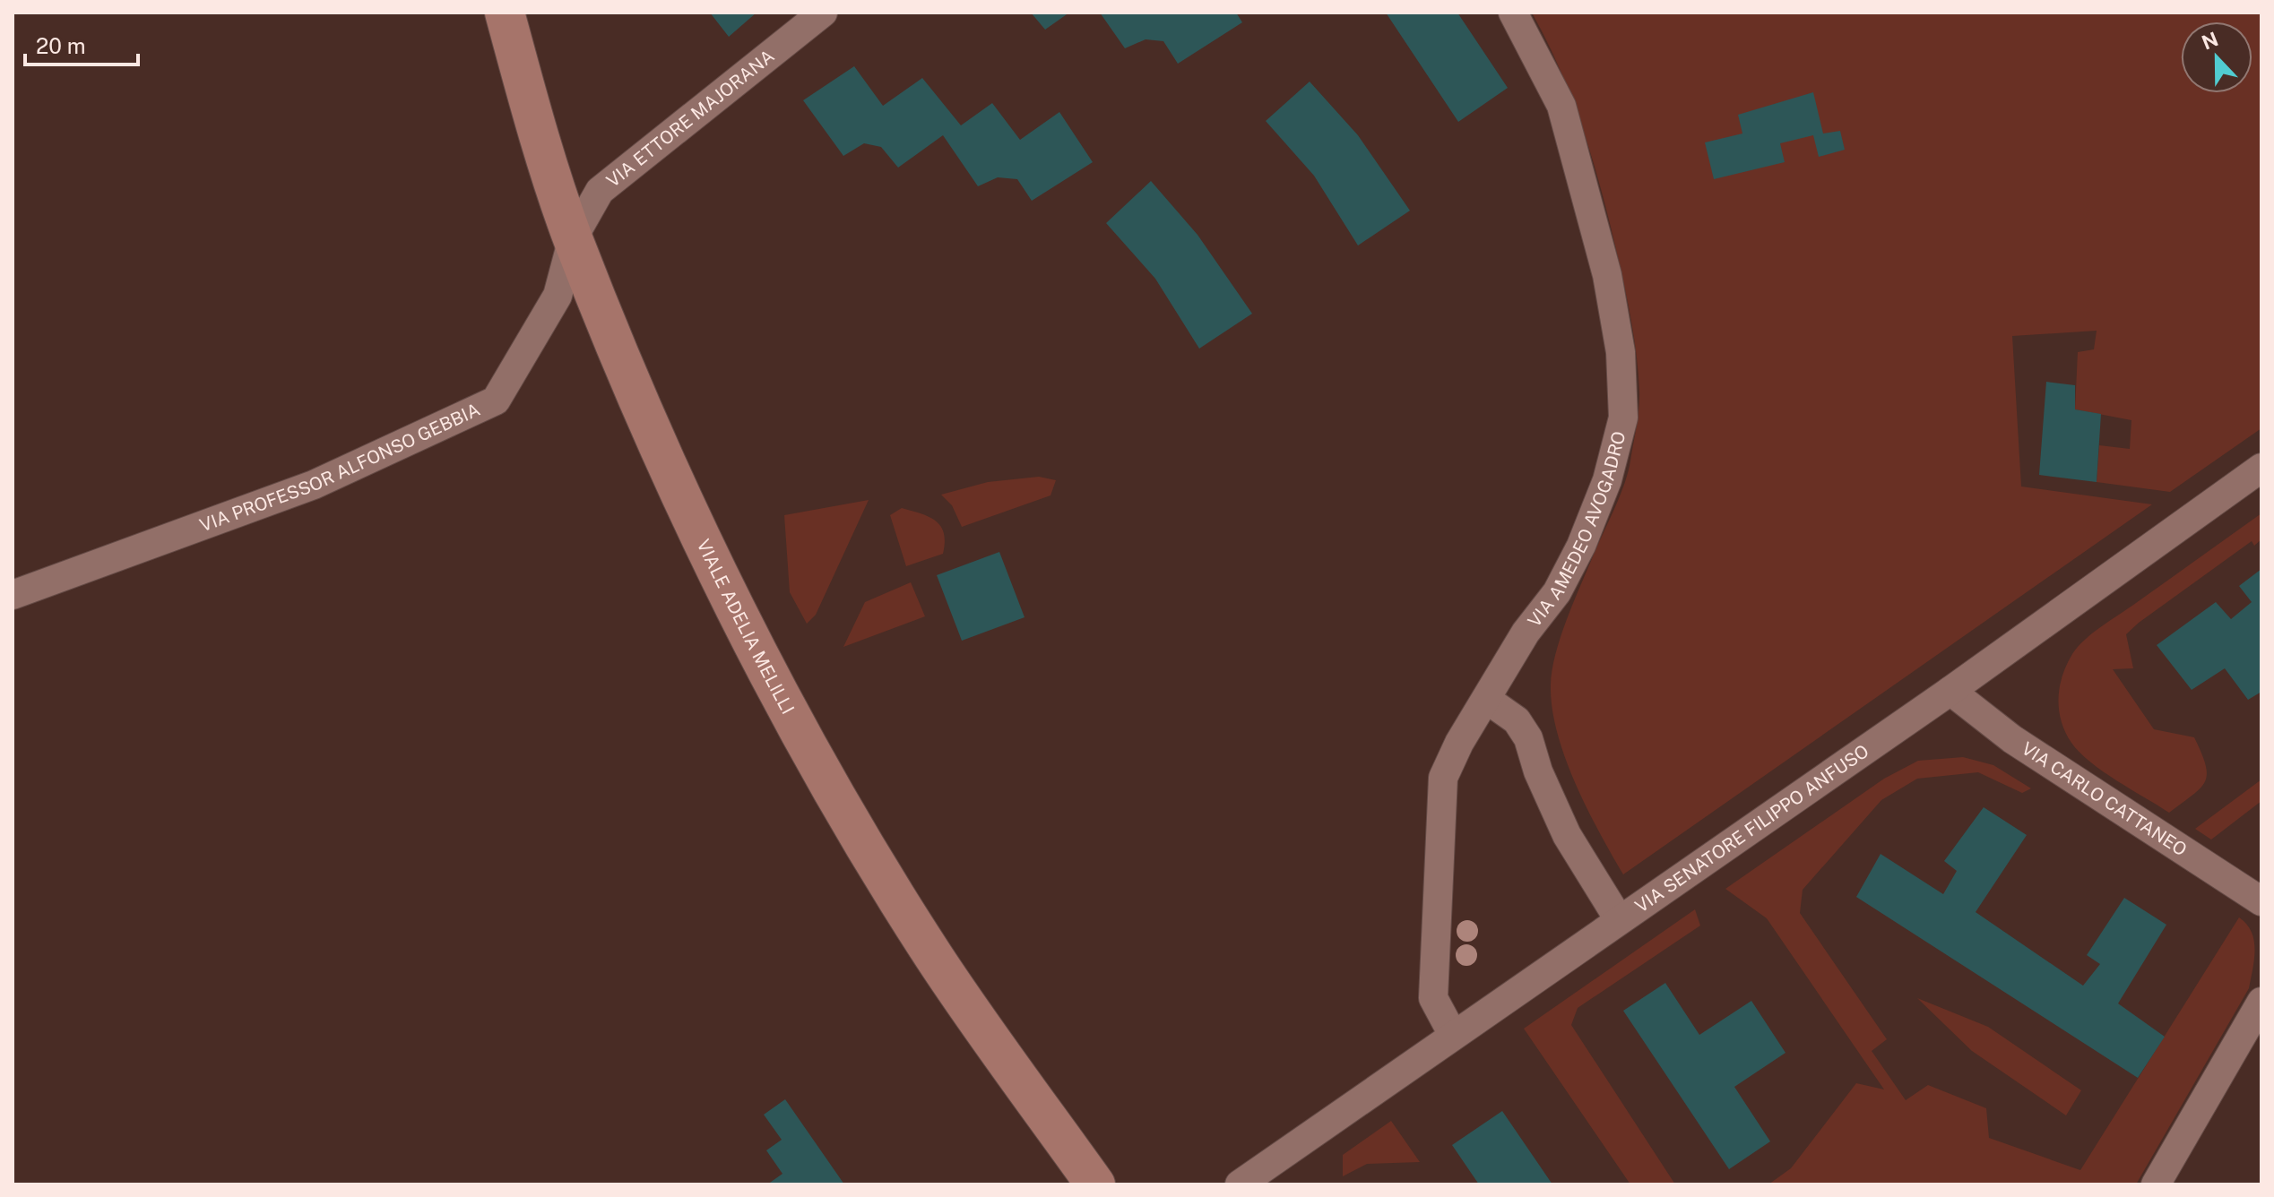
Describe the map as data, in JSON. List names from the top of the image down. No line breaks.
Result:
{"streets":{"street":["VIA ETTORE MAJORANA","VIA PROFESSOR ALFONSO GEBBIA","VIA AMEDEO AVOGADRO","VIALE ADELIA MELILLI","VIA CARLO CATTANEO","VIA SENATORE FILIPPO ANFUSO"]},"crossings":[["VIA ETTORE MAJORANA","VIA PROFESSOR ALFONSO GEBBIA"],["VIA ETTORE MAJORANA","VIALE ADELIA MELILLI"],["VIA PROFESSOR ALFONSO GEBBIA","VIALE ADELIA MELILLI"],["VIA AMEDEO AVOGADRO","VIA SENATORE FILIPPO ANFUSO"],["VIA CARLO CATTANEO","VIA SENATORE FILIPPO ANFUSO"]],"scale_bar":"20 m","north":"top"}
